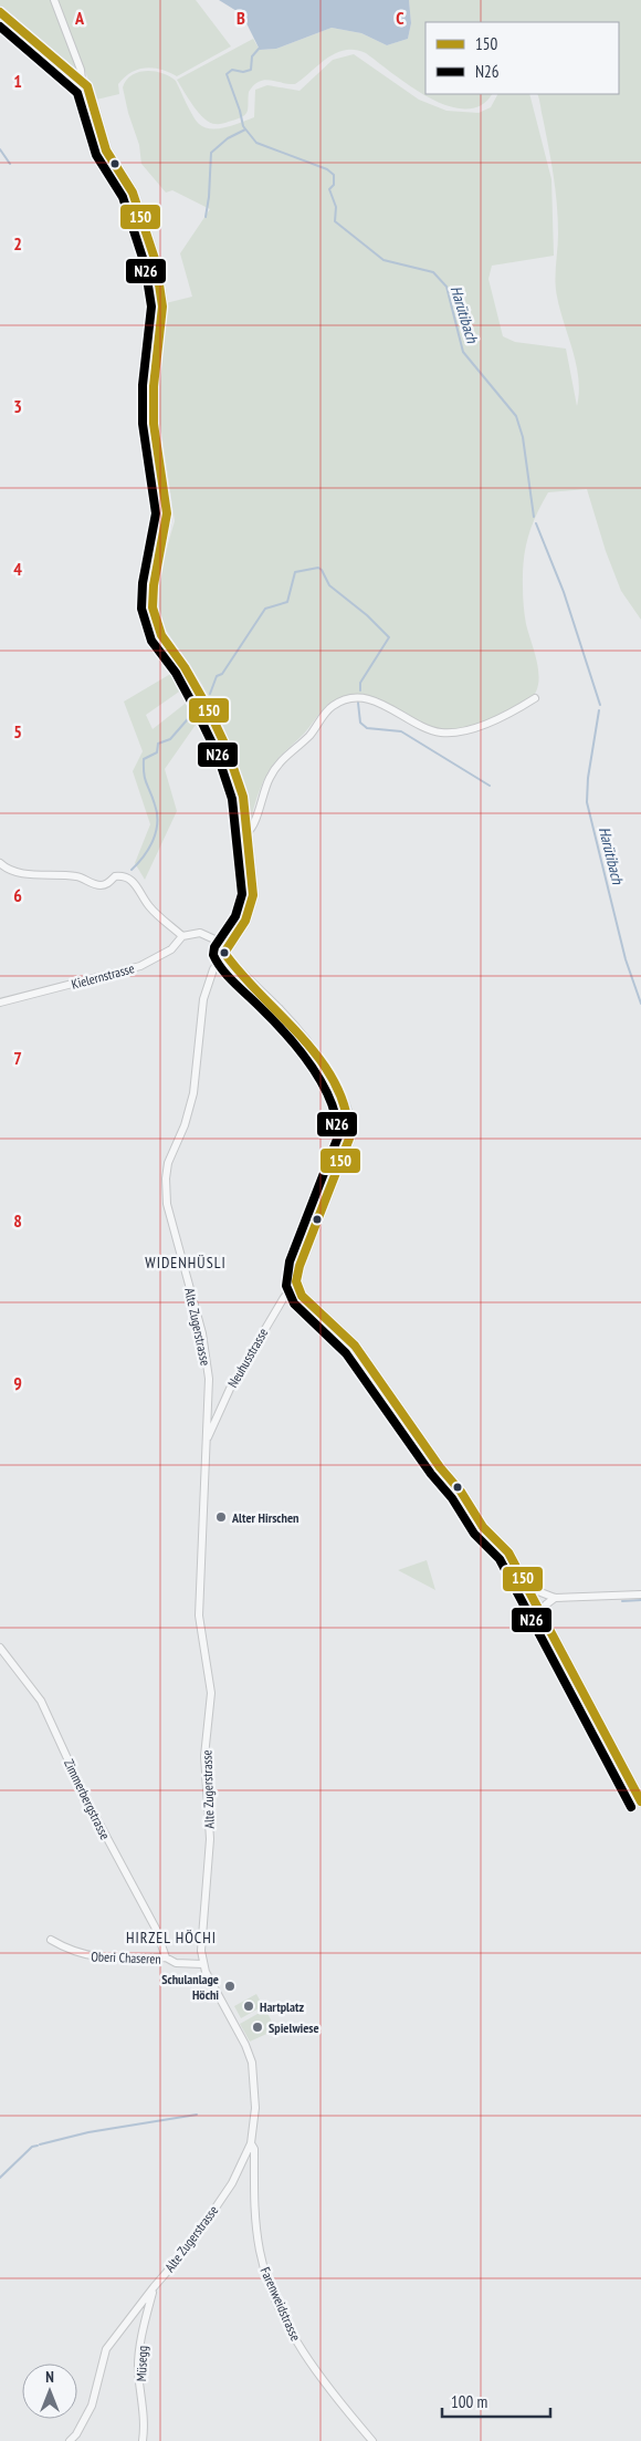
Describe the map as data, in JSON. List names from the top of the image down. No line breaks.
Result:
{"streets":{"street":["Kielernstrasse","Alte Zugerstrasse","Neuhusstrasse","Zimmerbergstrasse","Oberi Chaseren","Farenweidstrasse","Müsegg"]},"crossings":[["Alte Zugerstrasse","Neuhusstrasse"],["Alte Zugerstrasse","Oberi Chaseren"],["Alte Zugerstrasse","Farenweidstrasse"],["Alte Zugerstrasse","Müsegg"],["Zimmerbergstrasse","Oberi Chaseren"]],"districts":["WIDENHÜSLI","HIRZEL HÖCHI"],"water":["Harütibach"],"places":["Alter Hirschen","Schulanlage Höchi","Hartplatz","Spielwiese"],"lines":["transit line 150","transit line N26"],"legend":["150","N26"],"scale_bar":"100 m","north":"top","grid":{"columns":["A","B","C"],"rows":["1","2","3","4","5","6","7","8","9"]}}
